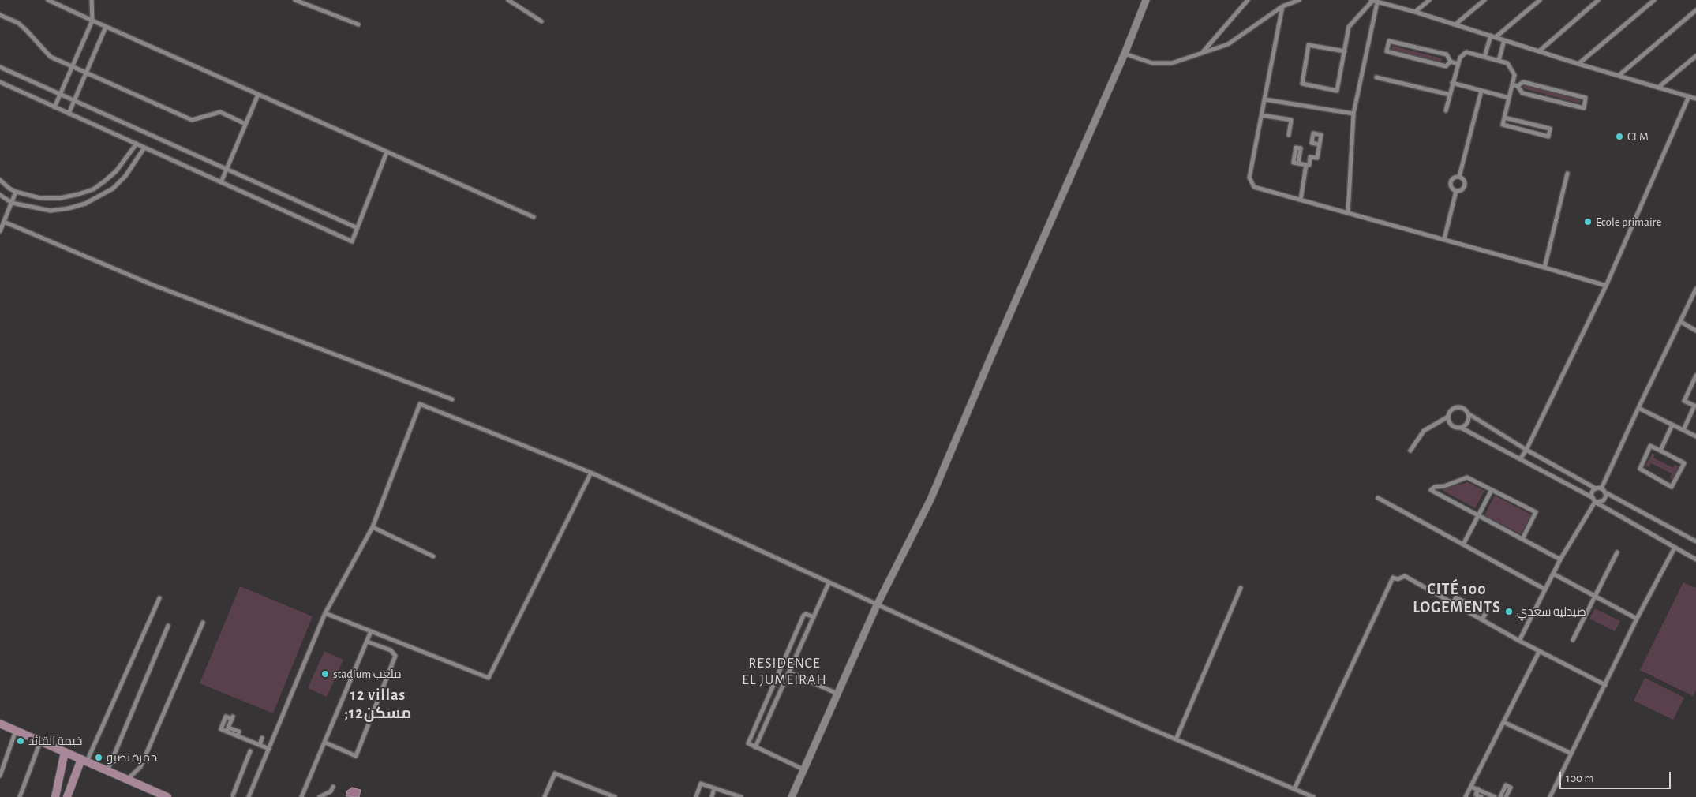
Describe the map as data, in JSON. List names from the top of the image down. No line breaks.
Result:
{"districts":["CITÉ 100 LOGEMENTS","RESIDENCE EL JUMEIRAH","12 villas ;12مسكن"],"places":["CEM","Ecole primaire","صيدلية سعدي","stadium ملعب","خيمة القائد","حمرة نصبو"],"scale_bar":"100 m"}
